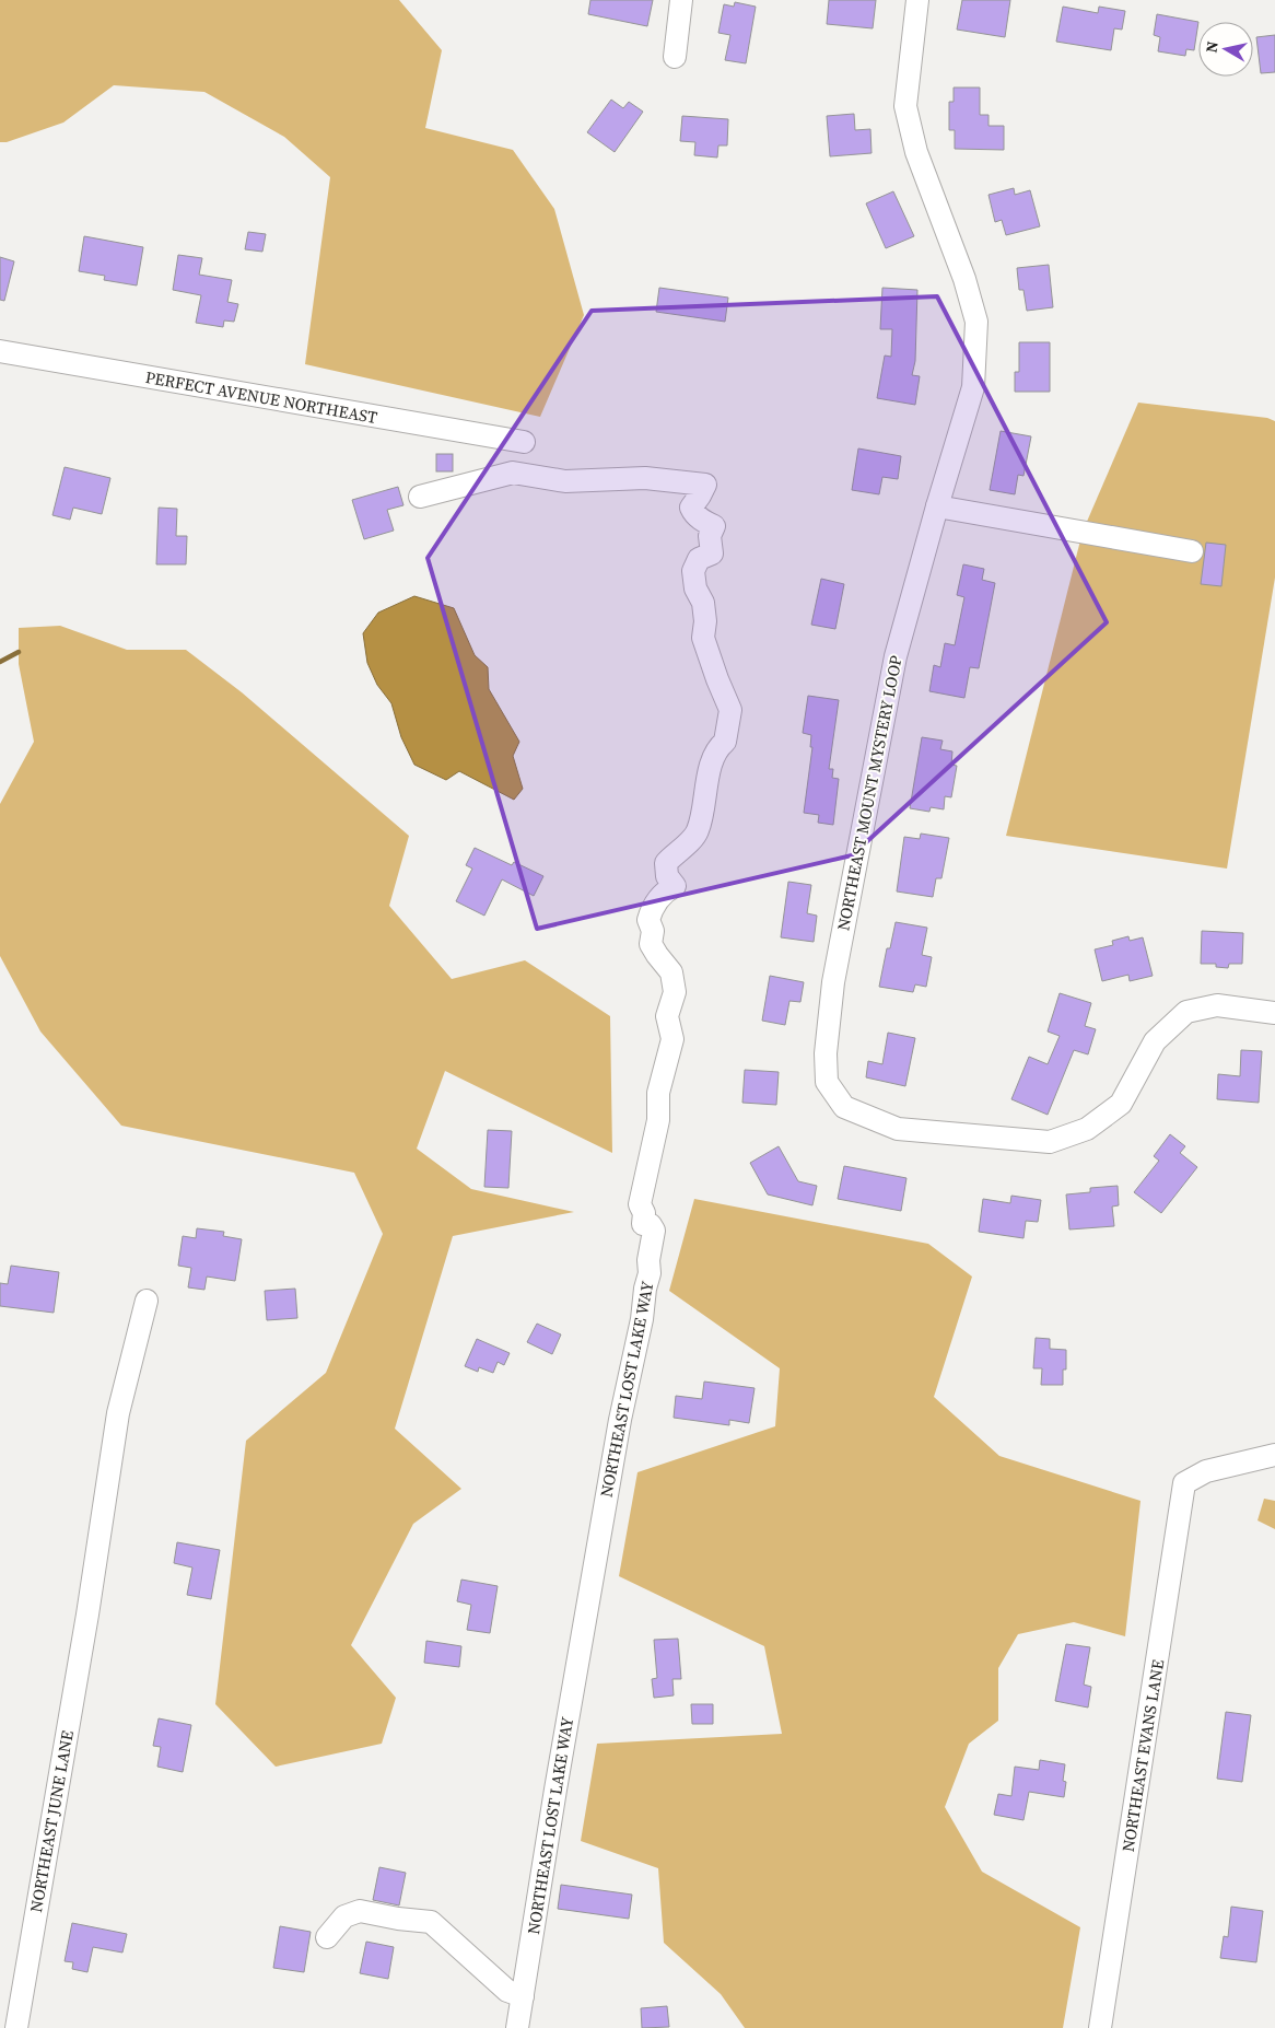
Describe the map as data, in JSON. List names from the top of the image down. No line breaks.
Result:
{"streets":{"street":["PERFECT AVENUE NORTHEAST","NORTHEAST MOUNT MYSTERY LOOP","NORTHEAST LOST LAKE WAY","NORTHEAST EVANS LANE","NORTHEAST JUNE LANE"]},"north":"left"}
